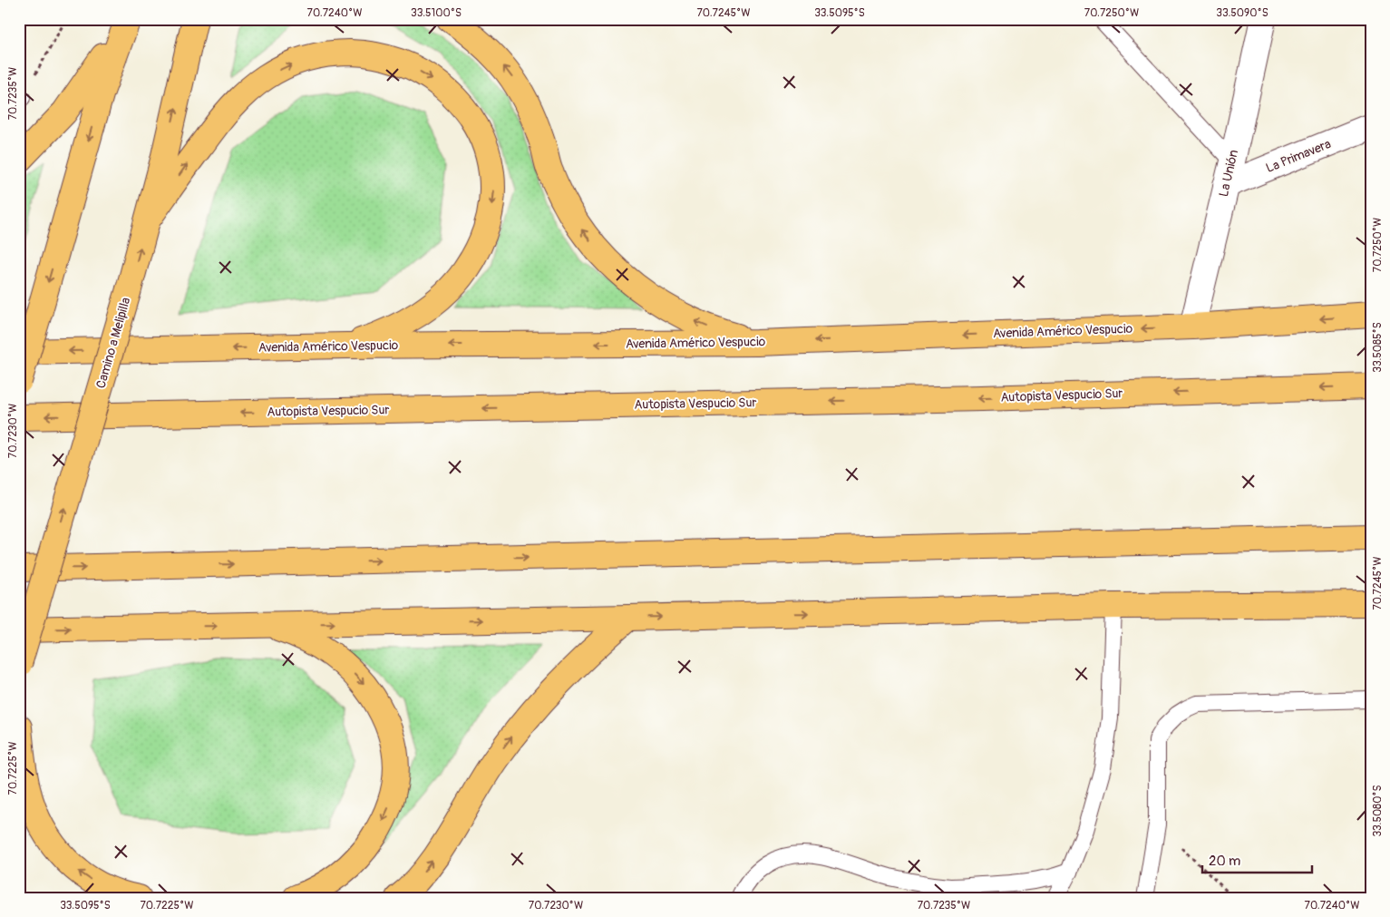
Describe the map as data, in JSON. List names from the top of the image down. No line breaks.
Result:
{"streets":{"main road":["Avenida Américo Vespucio","Camino a Melipilla","Autopista Vespucio Sur"],"street":["La Primavera","La Unión"]},"crossings":[["La Primavera","La Unión"],["La Unión","Avenida Américo Vespucio"]],"scale_bar":"20 m","coordinates":["70.7240°W","33.5100°S","70.7245°W","33.5095°S","70.7250°W","33.5090°S","70.7235°W","33.5085°S","70.7230°W","70.7225°W","33.5080°S"]}
